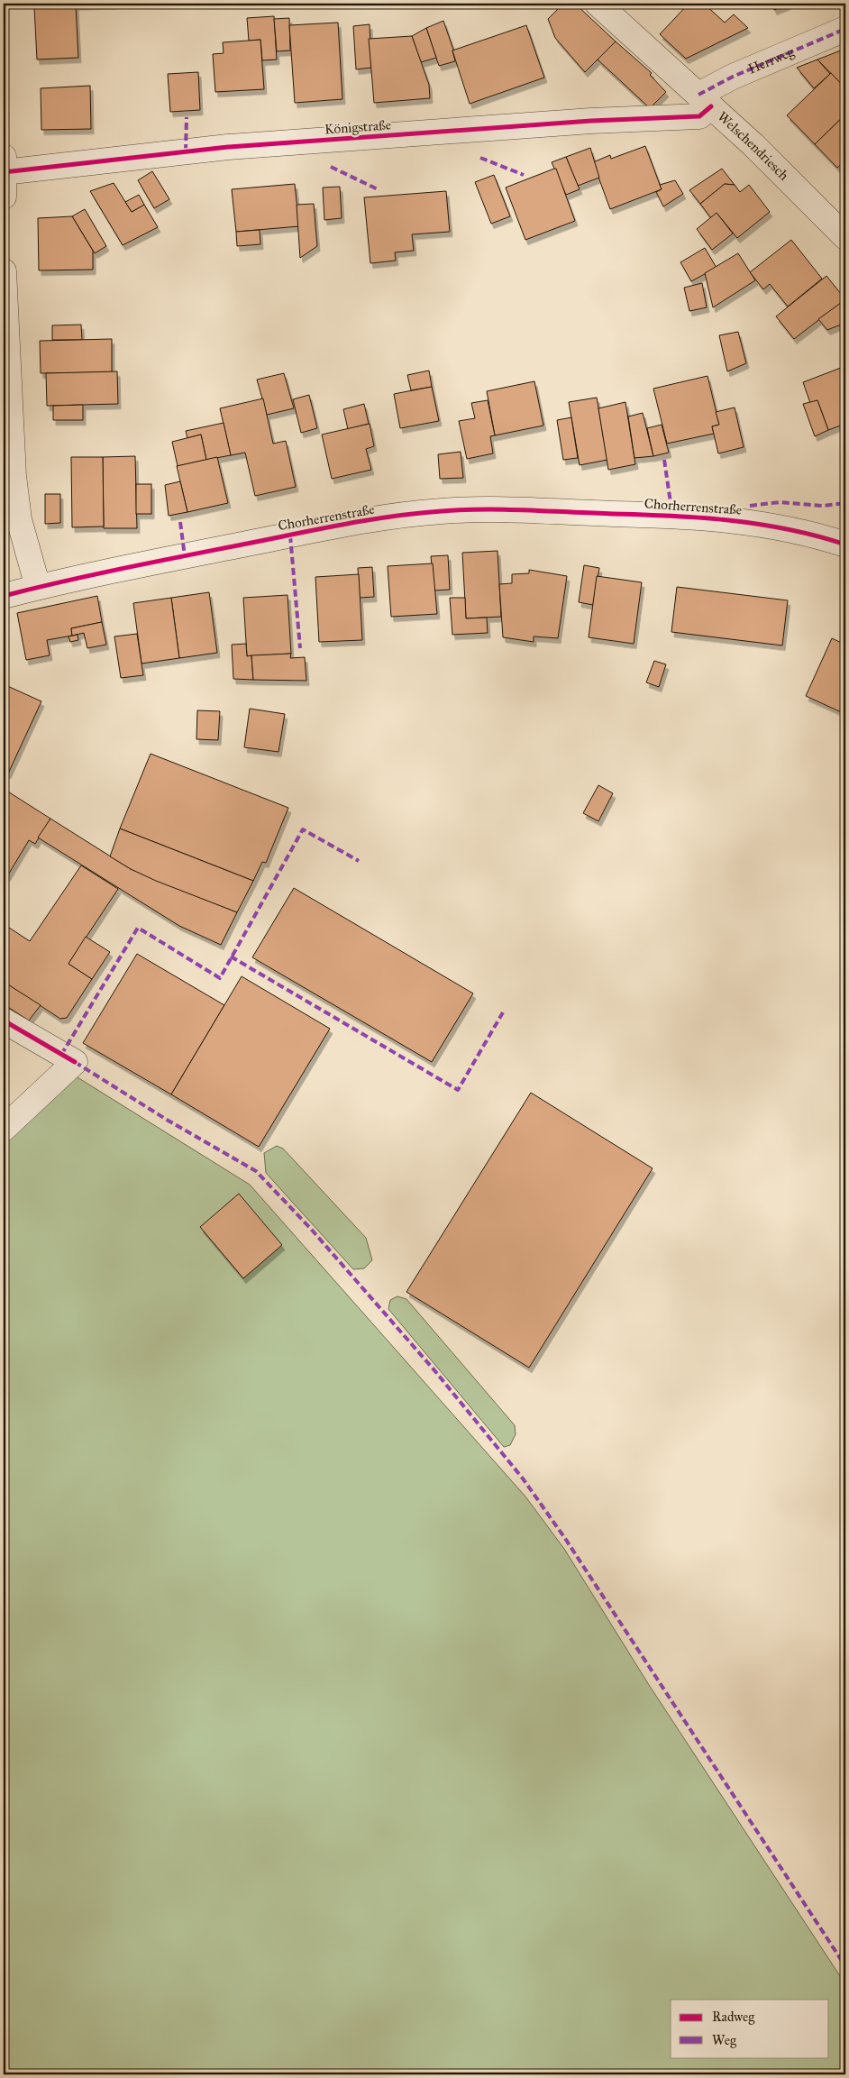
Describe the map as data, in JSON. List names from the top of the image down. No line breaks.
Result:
{"streets":{"street":["Herrweg","Königstraße","Welschendriesch","Chorherrenstraße"]},"crossings":[["Herrweg","Königstraße"],["Herrweg","Welschendriesch"],["Königstraße","Welschendriesch"]],"legend":["Radweg","Weg"]}
